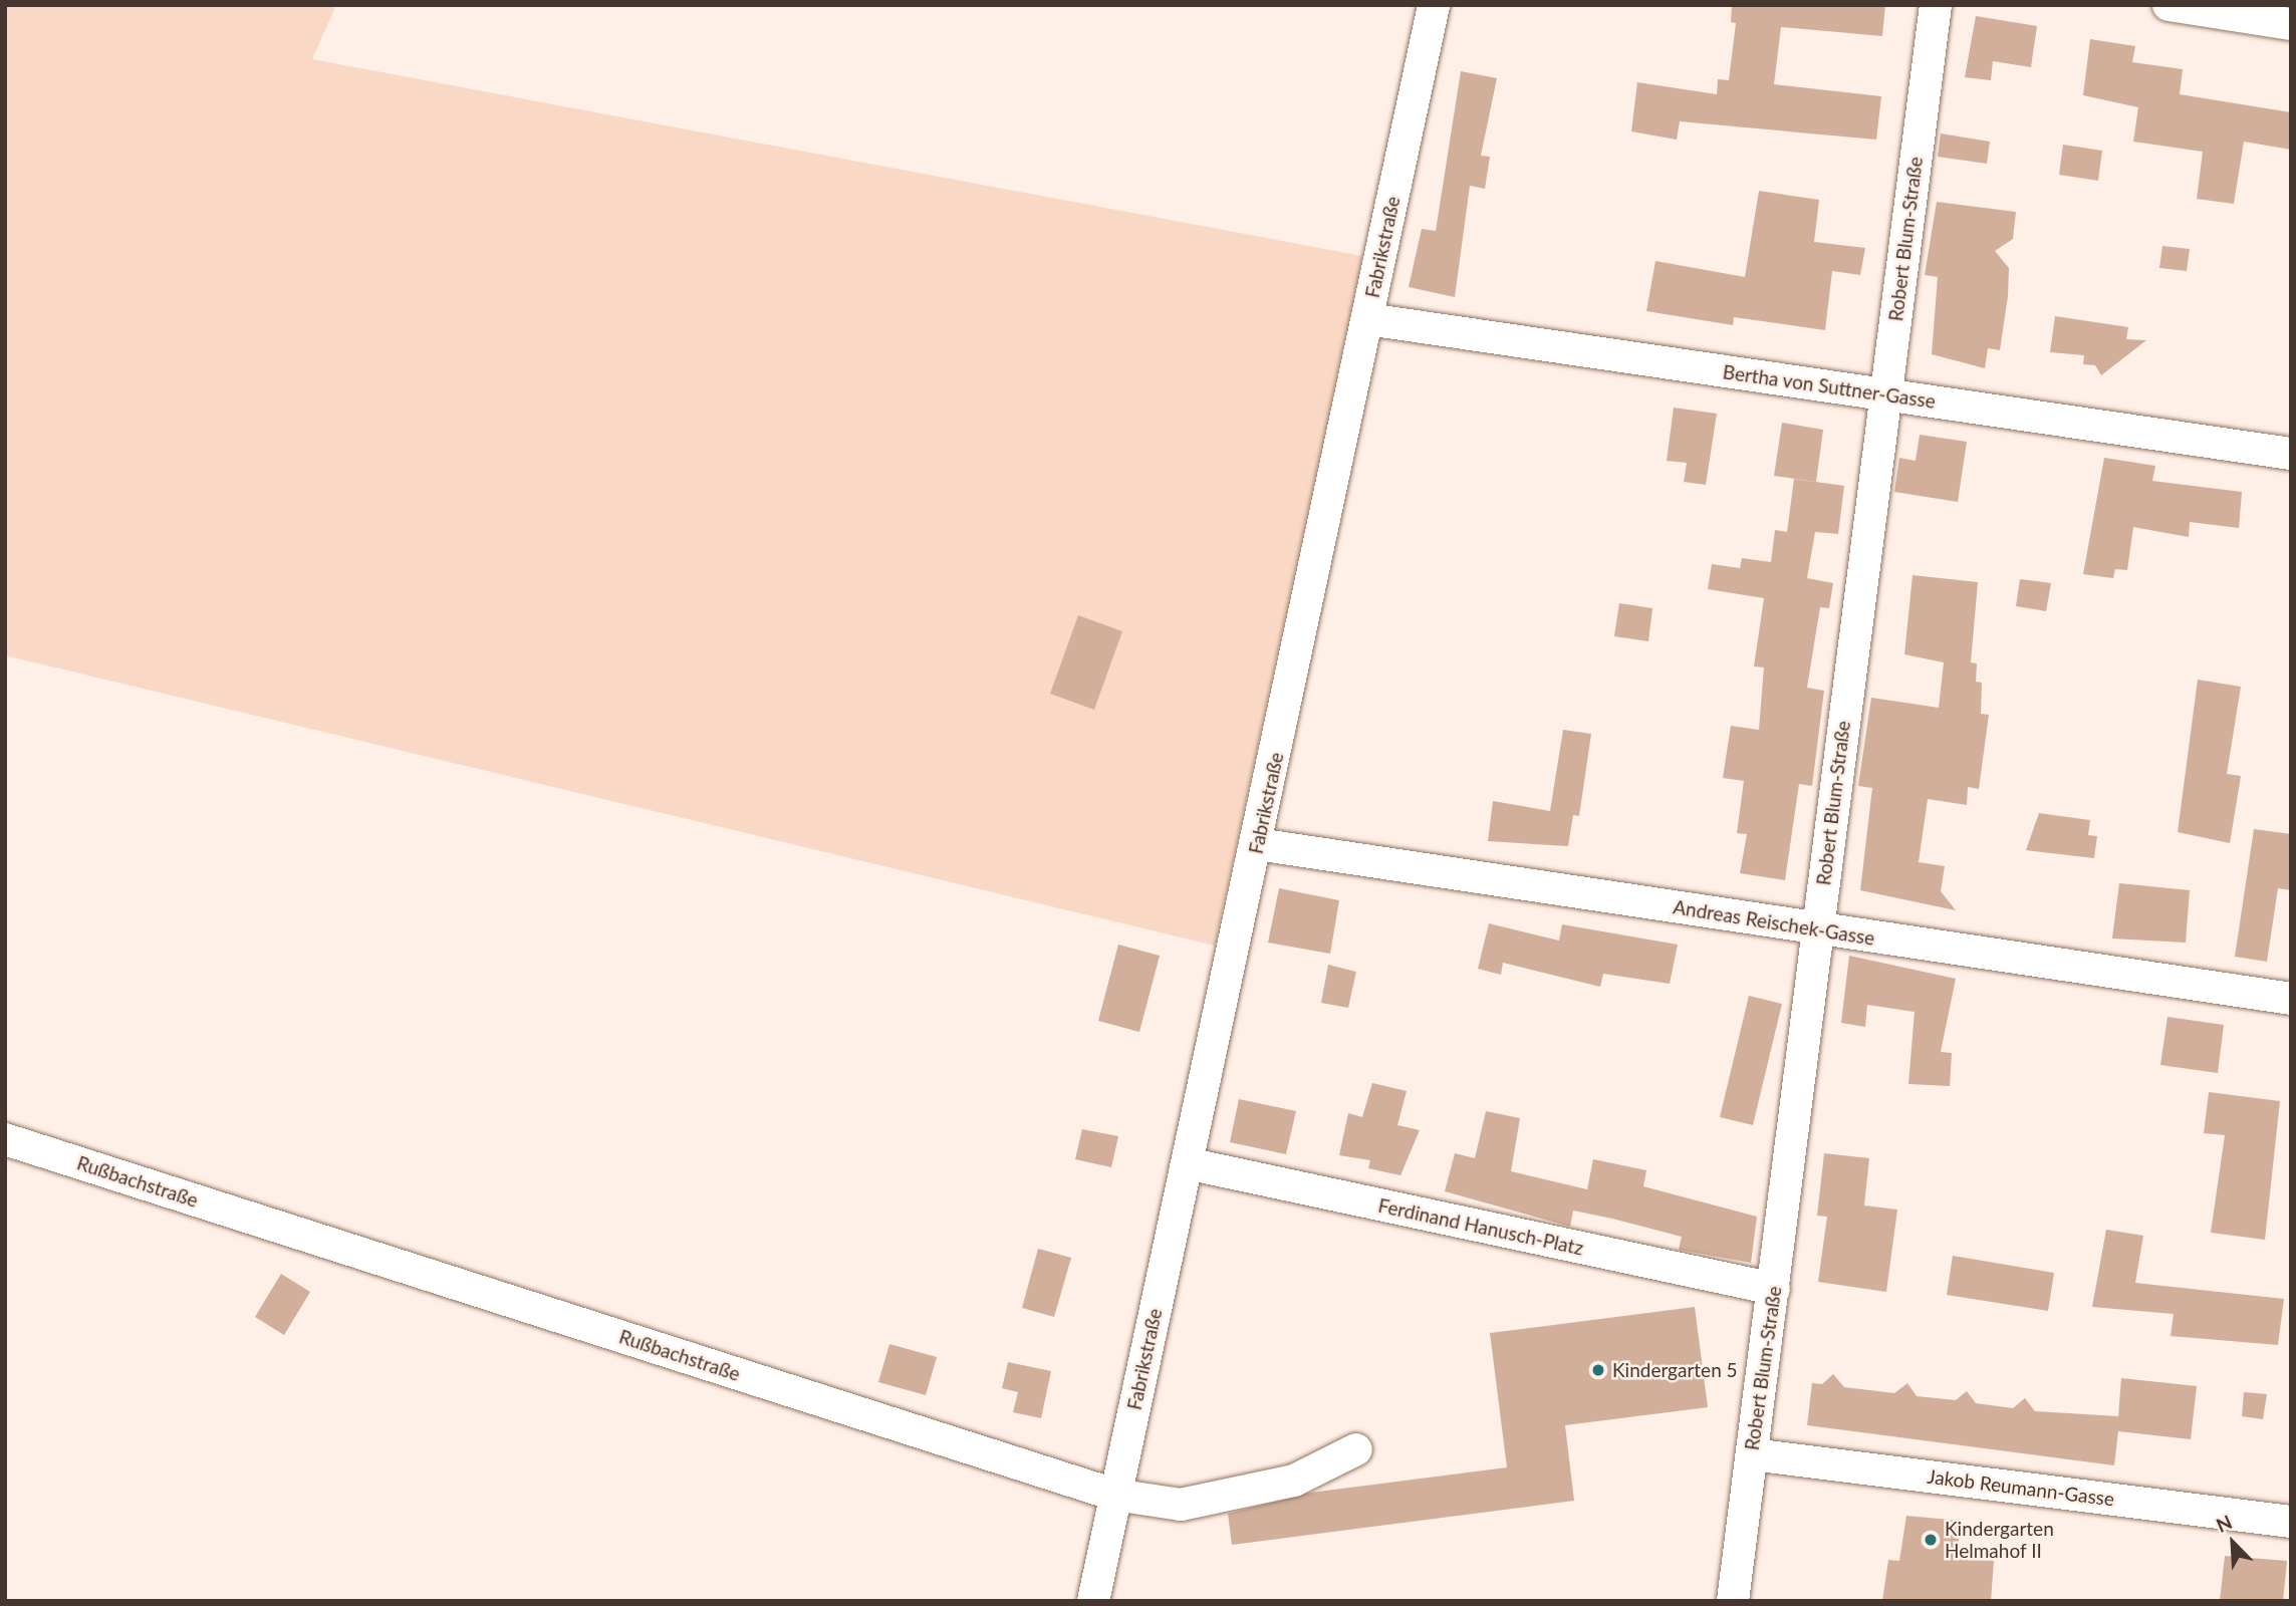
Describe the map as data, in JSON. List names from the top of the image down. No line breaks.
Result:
{"streets":{"street":["Robert Blum-Straße","Fabrikstraße","Bertha von Suttner-Gasse","Andreas Reischek-Gasse","Rußbachstraße","Ferdinand Hanusch-Platz","Jakob Reumann-Gasse"]},"crossings":[["Robert Blum-Straße","Bertha von Suttner-Gasse"],["Robert Blum-Straße","Andreas Reischek-Gasse"],["Robert Blum-Straße","Ferdinand Hanusch-Platz"],["Robert Blum-Straße","Jakob Reumann-Gasse"],["Fabrikstraße","Bertha von Suttner-Gasse"],["Fabrikstraße","Andreas Reischek-Gasse"],["Fabrikstraße","Rußbachstraße"],["Fabrikstraße","Ferdinand Hanusch-Platz"]],"places":["Kindergarten 5","Kindergarten Helmahof II"],"north":"top left"}
